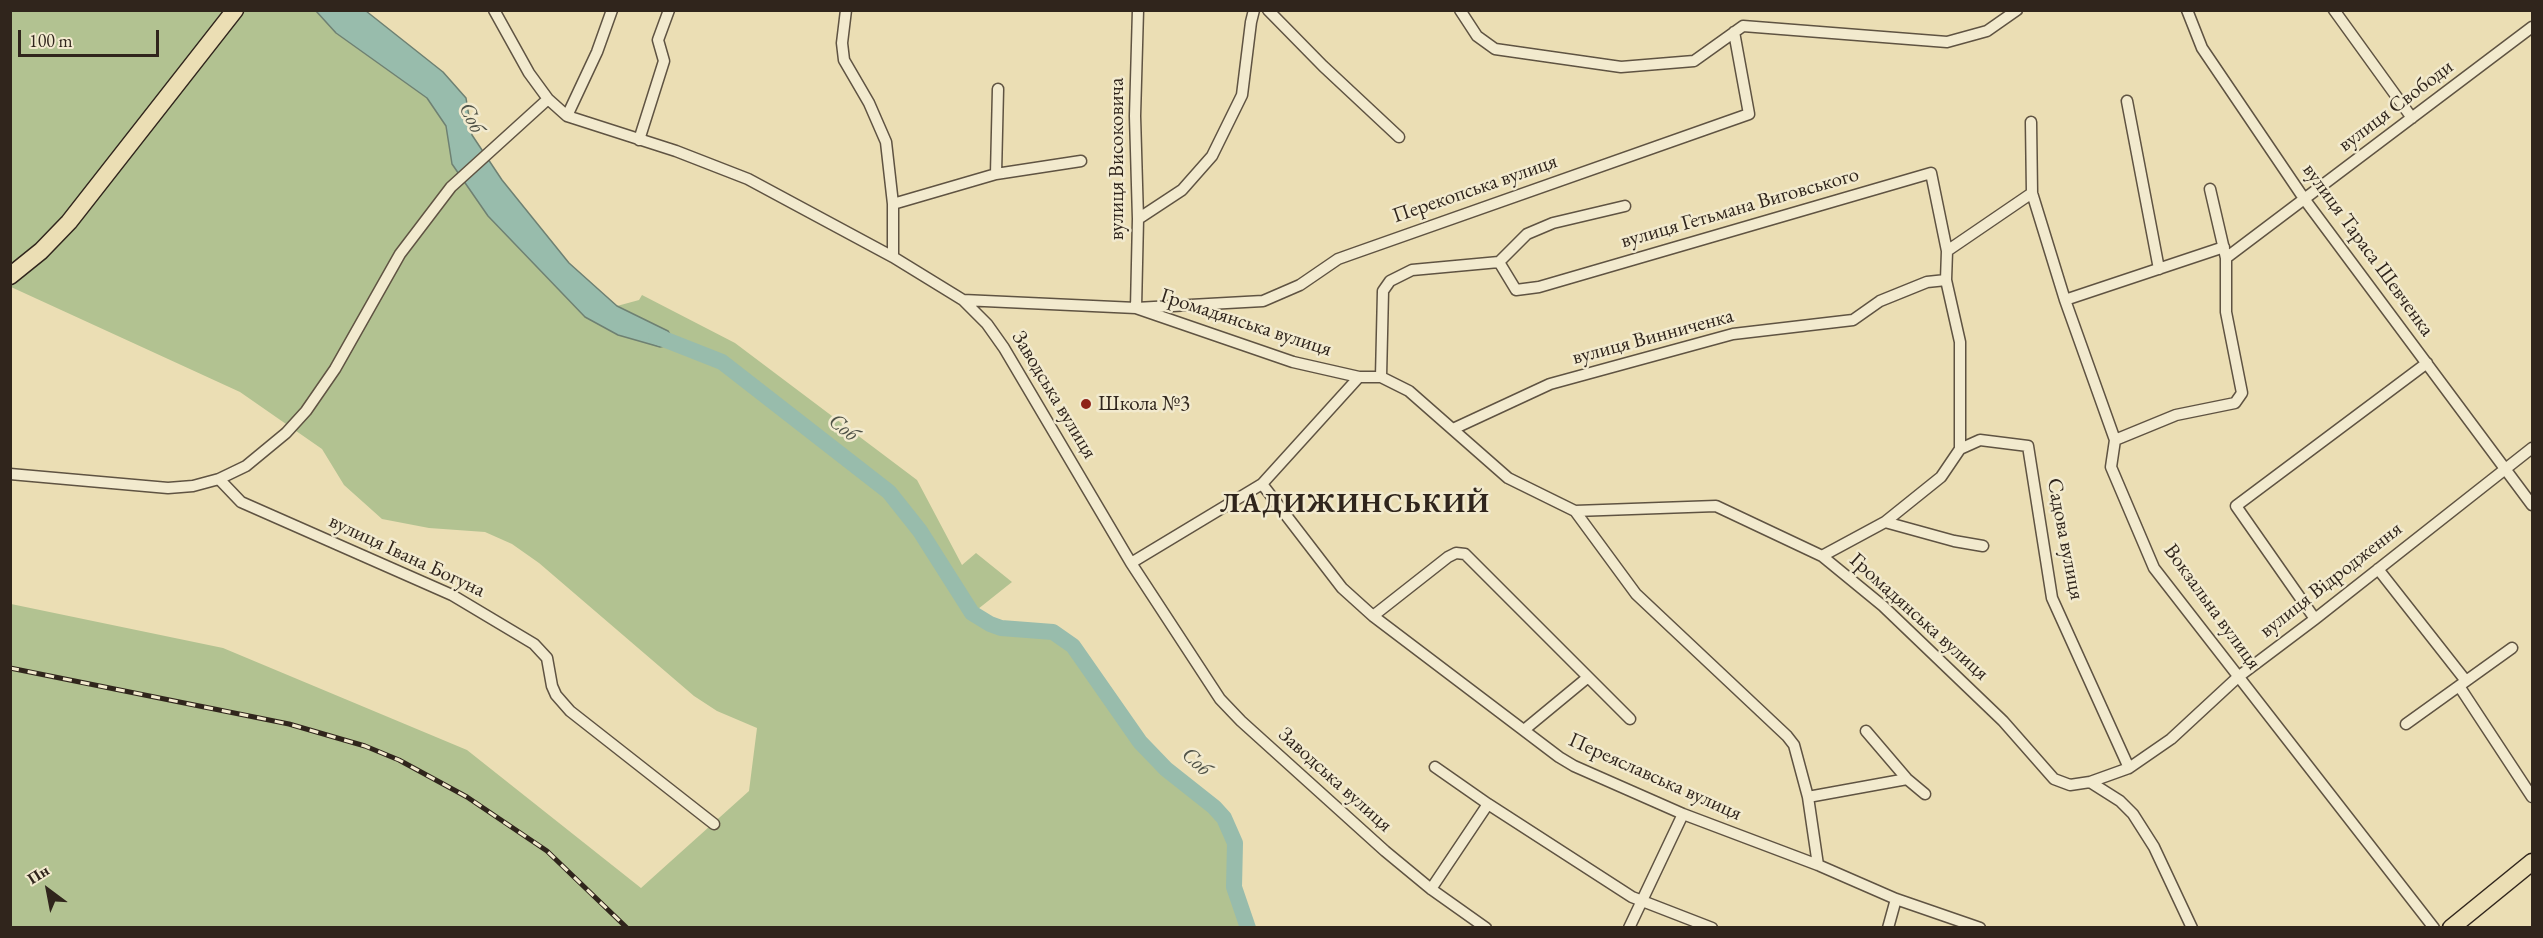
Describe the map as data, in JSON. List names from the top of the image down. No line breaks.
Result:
{"streets":{"street":["вулиця Свободи","вулиця Високовича","Перекопська вулиця","вулиця Гетьмана Виговського","вулиця Тараса Шевченка","Громадянська вулиця","вулиця Винниченка","Заводська вулиця","Садова вулиця","вулиця Івана Богуна","вулиця Відродження","Вокзальна вулиця","Переяславська вулиця"]},"crossings":[["вулиця Свободи","вулиця Тараса Шевченка"],["вулиця Свободи","Вокзальна вулиця"],["вулиця Високовича","Перекопська вулиця"],["вулиця Високовича","Громадянська вулиця"],["Перекопська вулиця","Громадянська вулиця"],["вулиця Тараса Шевченка","вулиця Відродження"],["Громадянська вулиця","вулиця Винниченка"],["Громадянська вулиця","Заводська вулиця"],["Громадянська вулиця","Садова вулиця"],["Громадянська вулиця","вулиця Відродження"],["Садова вулиця","вулиця Відродження"],["вулиця Відродження","Вокзальна вулиця"]],"districts":["ЛАДИЖИНСЬКИЙ"],"water":["Соб"],"places":["Школа №3"],"scale_bar":"100 m","north":"top left"}
